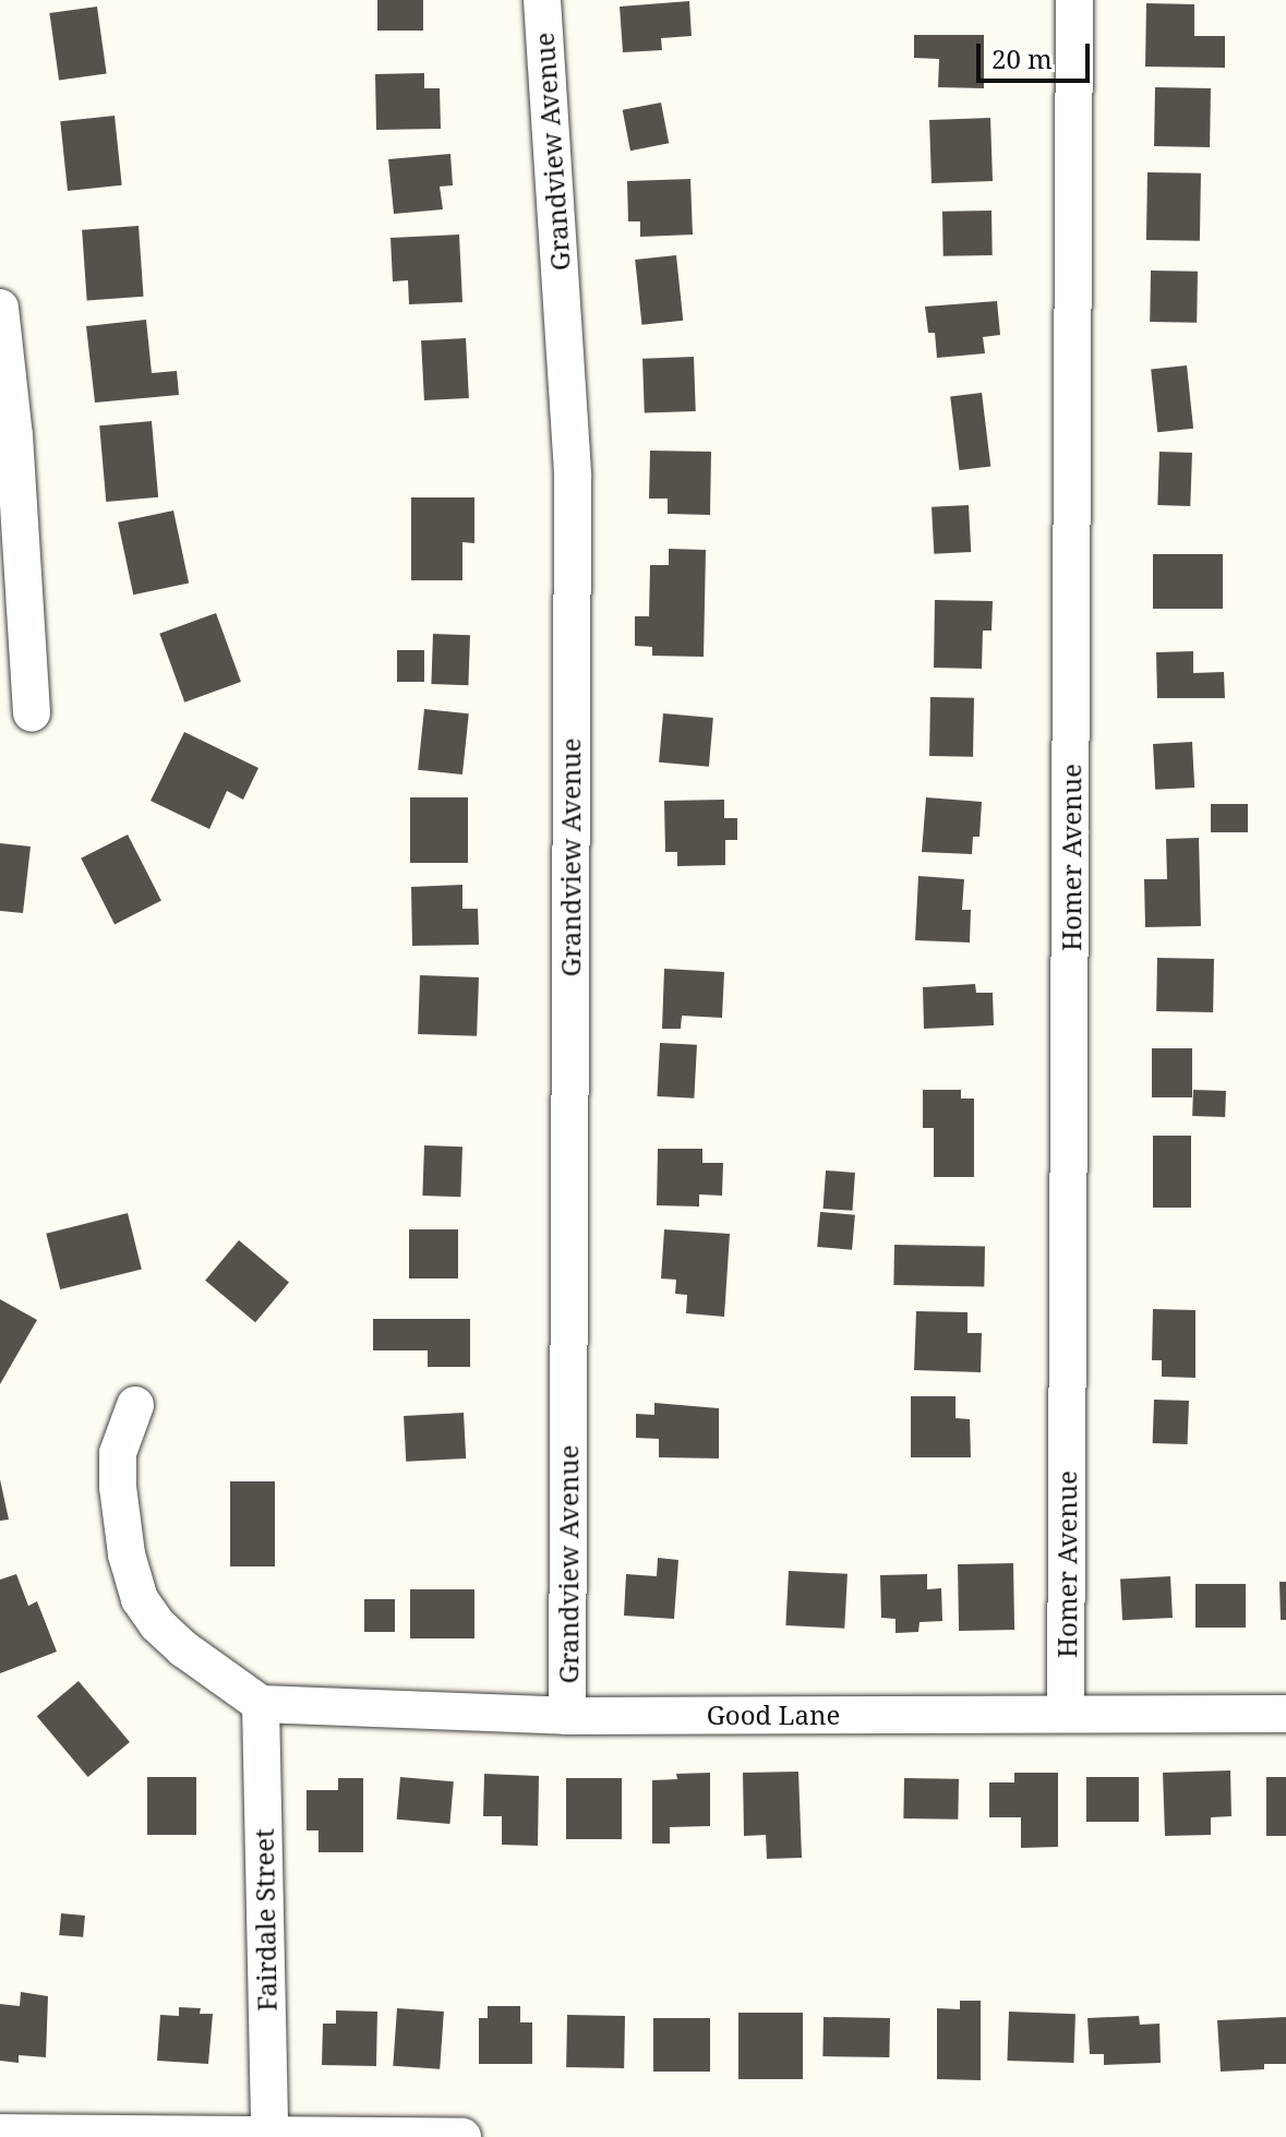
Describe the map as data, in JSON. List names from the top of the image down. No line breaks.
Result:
{"streets":{"street":["Grandview Avenue","Homer Avenue","Good Lane","Fairdale Street"]},"crossings":[["Grandview Avenue","Good Lane"],["Homer Avenue","Good Lane"],["Good Lane","Fairdale Street"]],"scale_bar":"20 m"}
